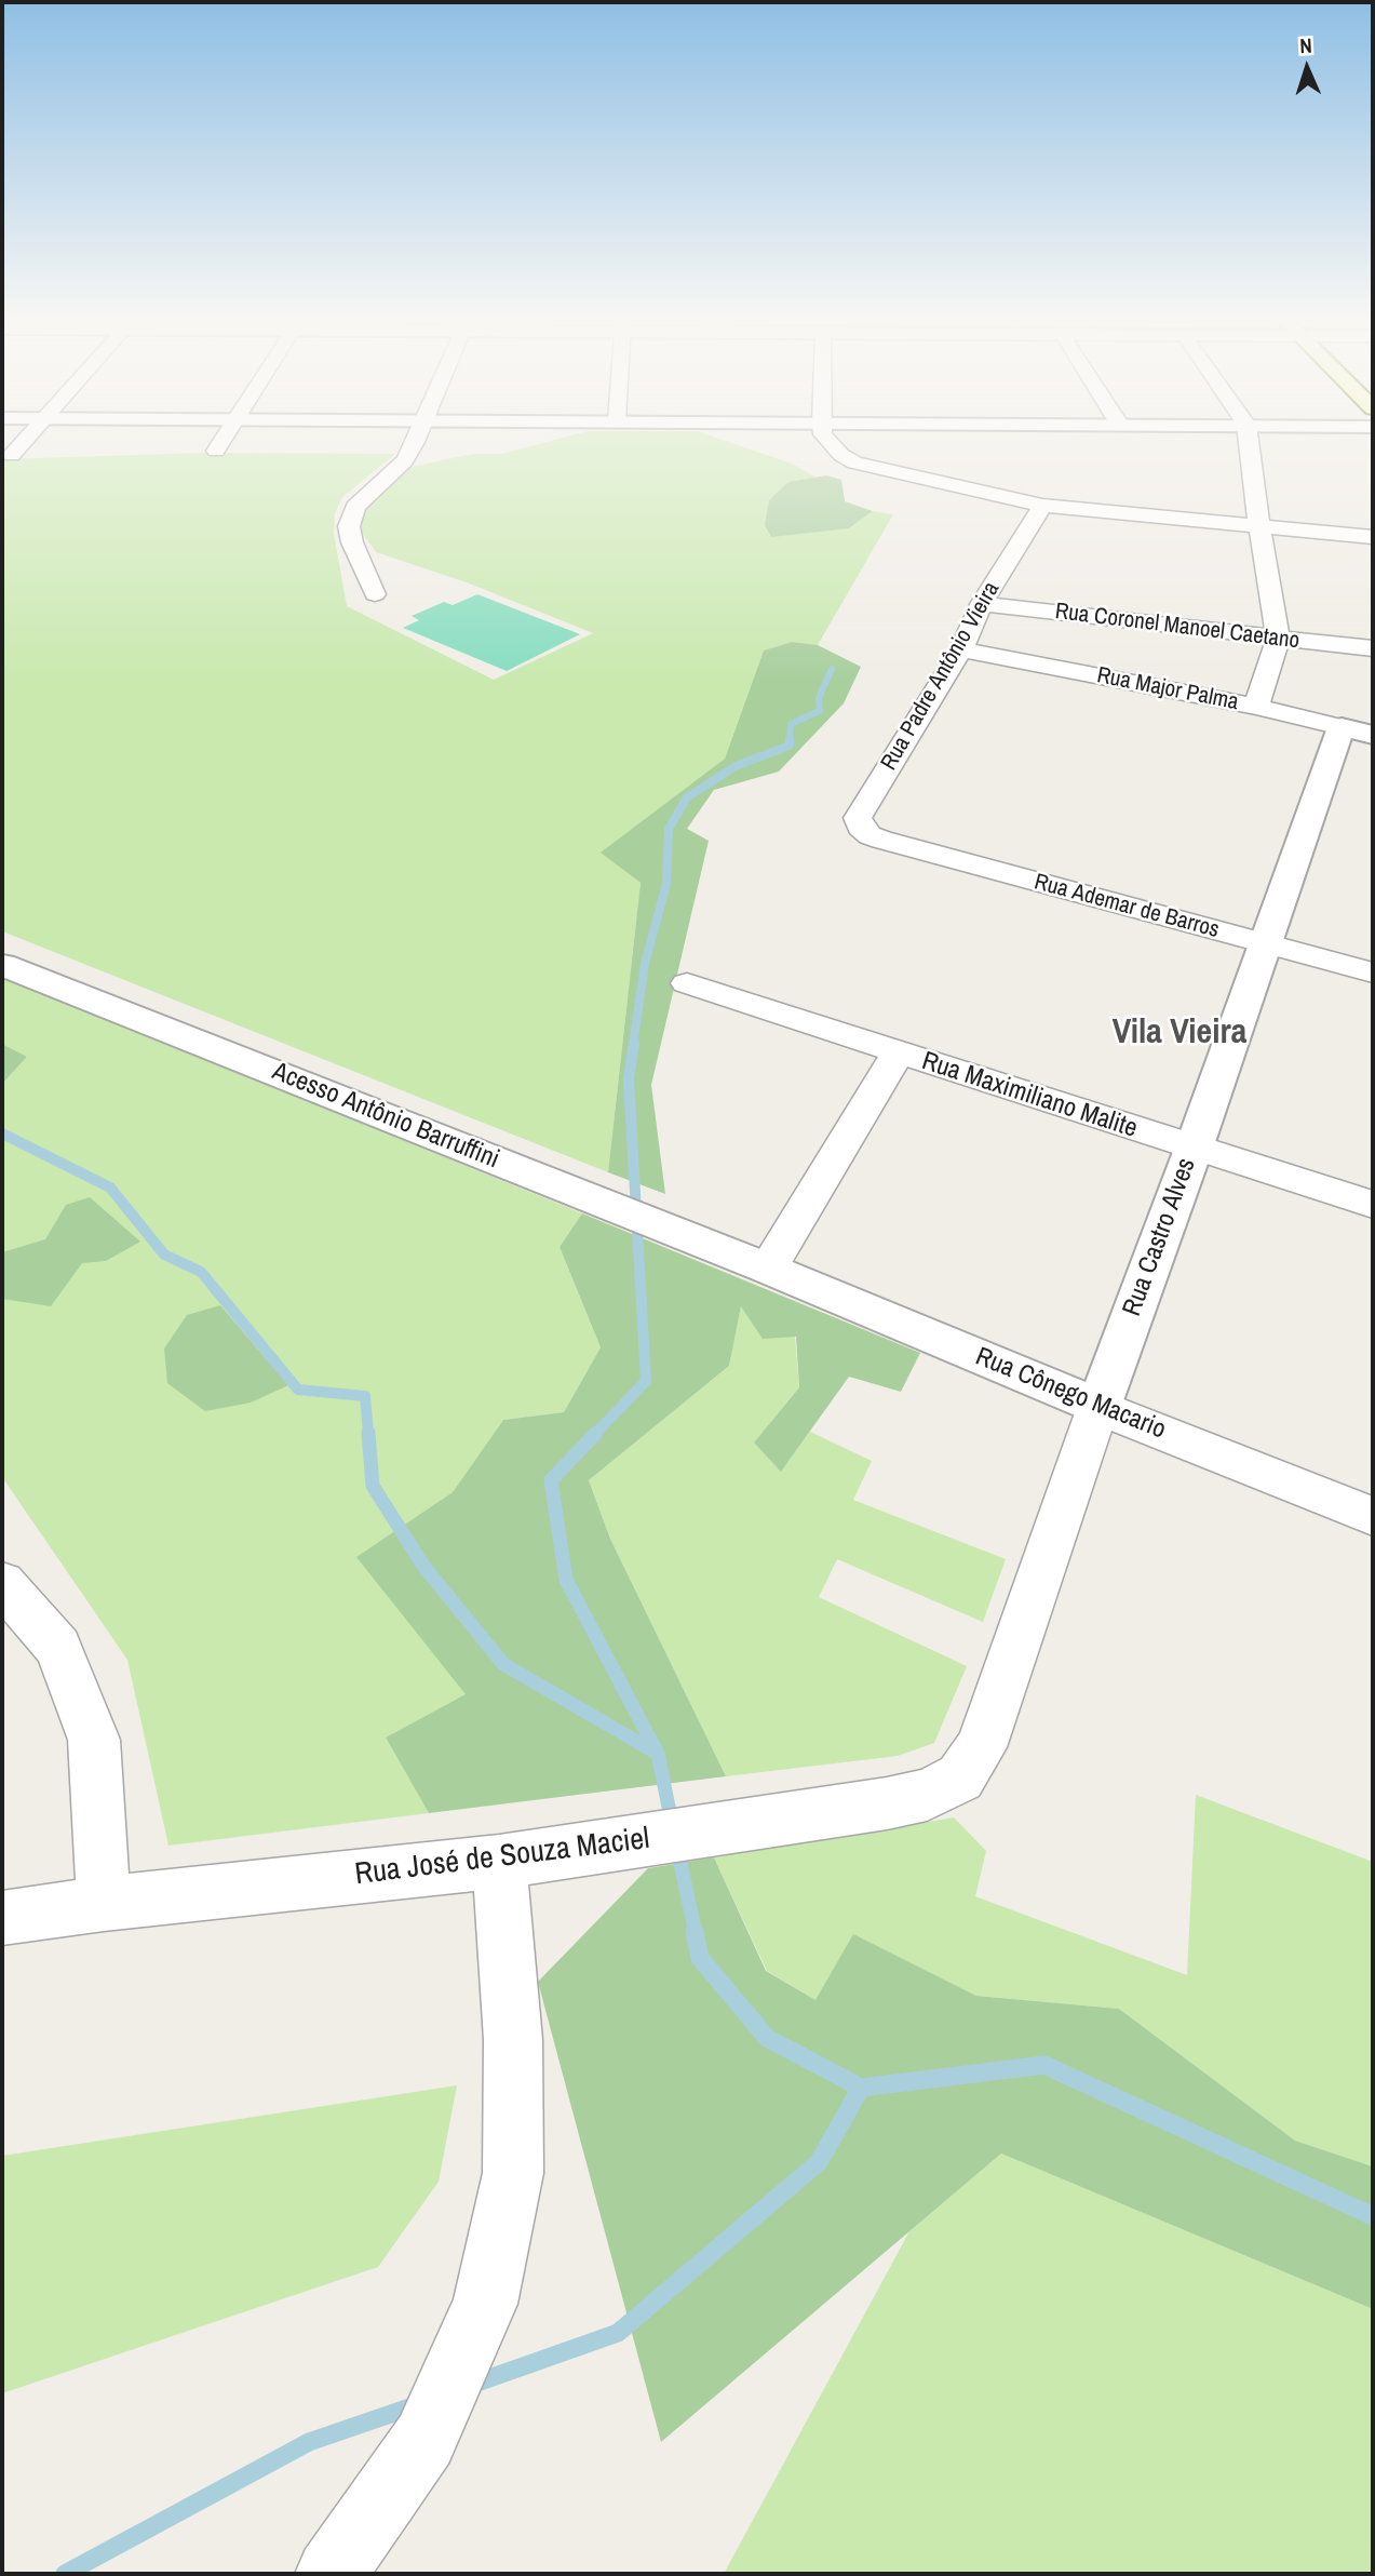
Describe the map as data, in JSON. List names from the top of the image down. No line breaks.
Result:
{"streets":{"street":["Rua Coronel Manoel Caetano","Rua Padre Antônio Vieira","Rua Major Palma","Rua Ademar de Barros","Rua Maximiliano Malite","Acesso Antônio Barruffini","Rua Castro Alves","Rua Cônego Macario","Rua José de Souza Maciel"]},"crossings":[["Rua Coronel Manoel Caetano","Rua Padre Antônio Vieira"],["Rua Padre Antônio Vieira","Rua Major Palma"],["Rua Padre Antônio Vieira","Rua Ademar de Barros"],["Rua Major Palma","Rua Castro Alves"],["Rua Ademar de Barros","Rua Castro Alves"],["Rua Maximiliano Malite","Rua Castro Alves"],["Acesso Antônio Barruffini","Rua Cônego Macario"],["Rua Castro Alves","Rua Cônego Macario"],["Rua Castro Alves","Rua José de Souza Maciel"]],"districts":["Vila Vieira"],"north":"top"}
